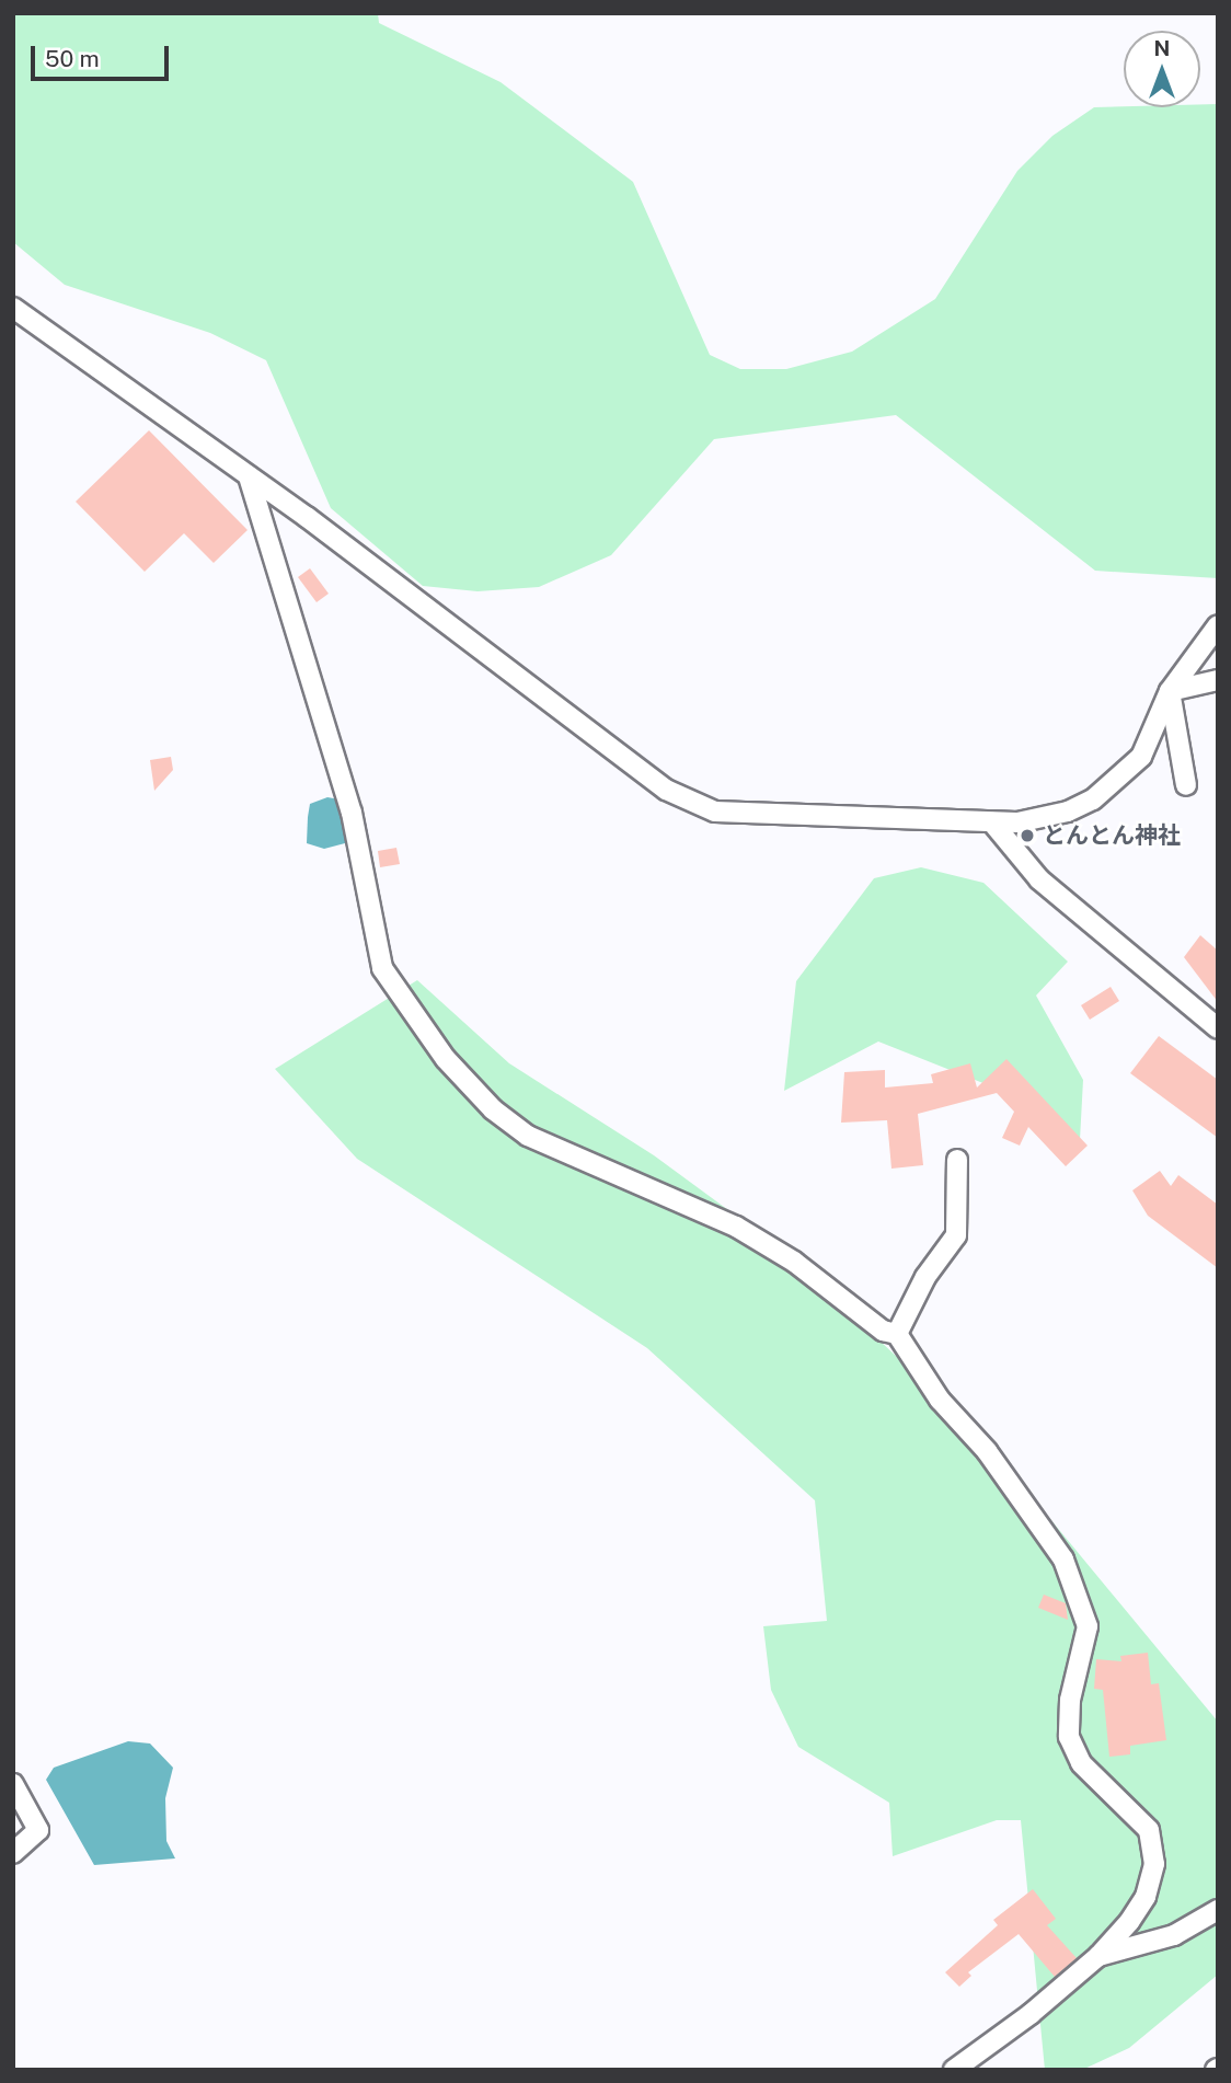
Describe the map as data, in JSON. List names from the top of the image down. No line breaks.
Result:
{"places":["とんとん神社"],"scale_bar":"50 m","north":"top"}
